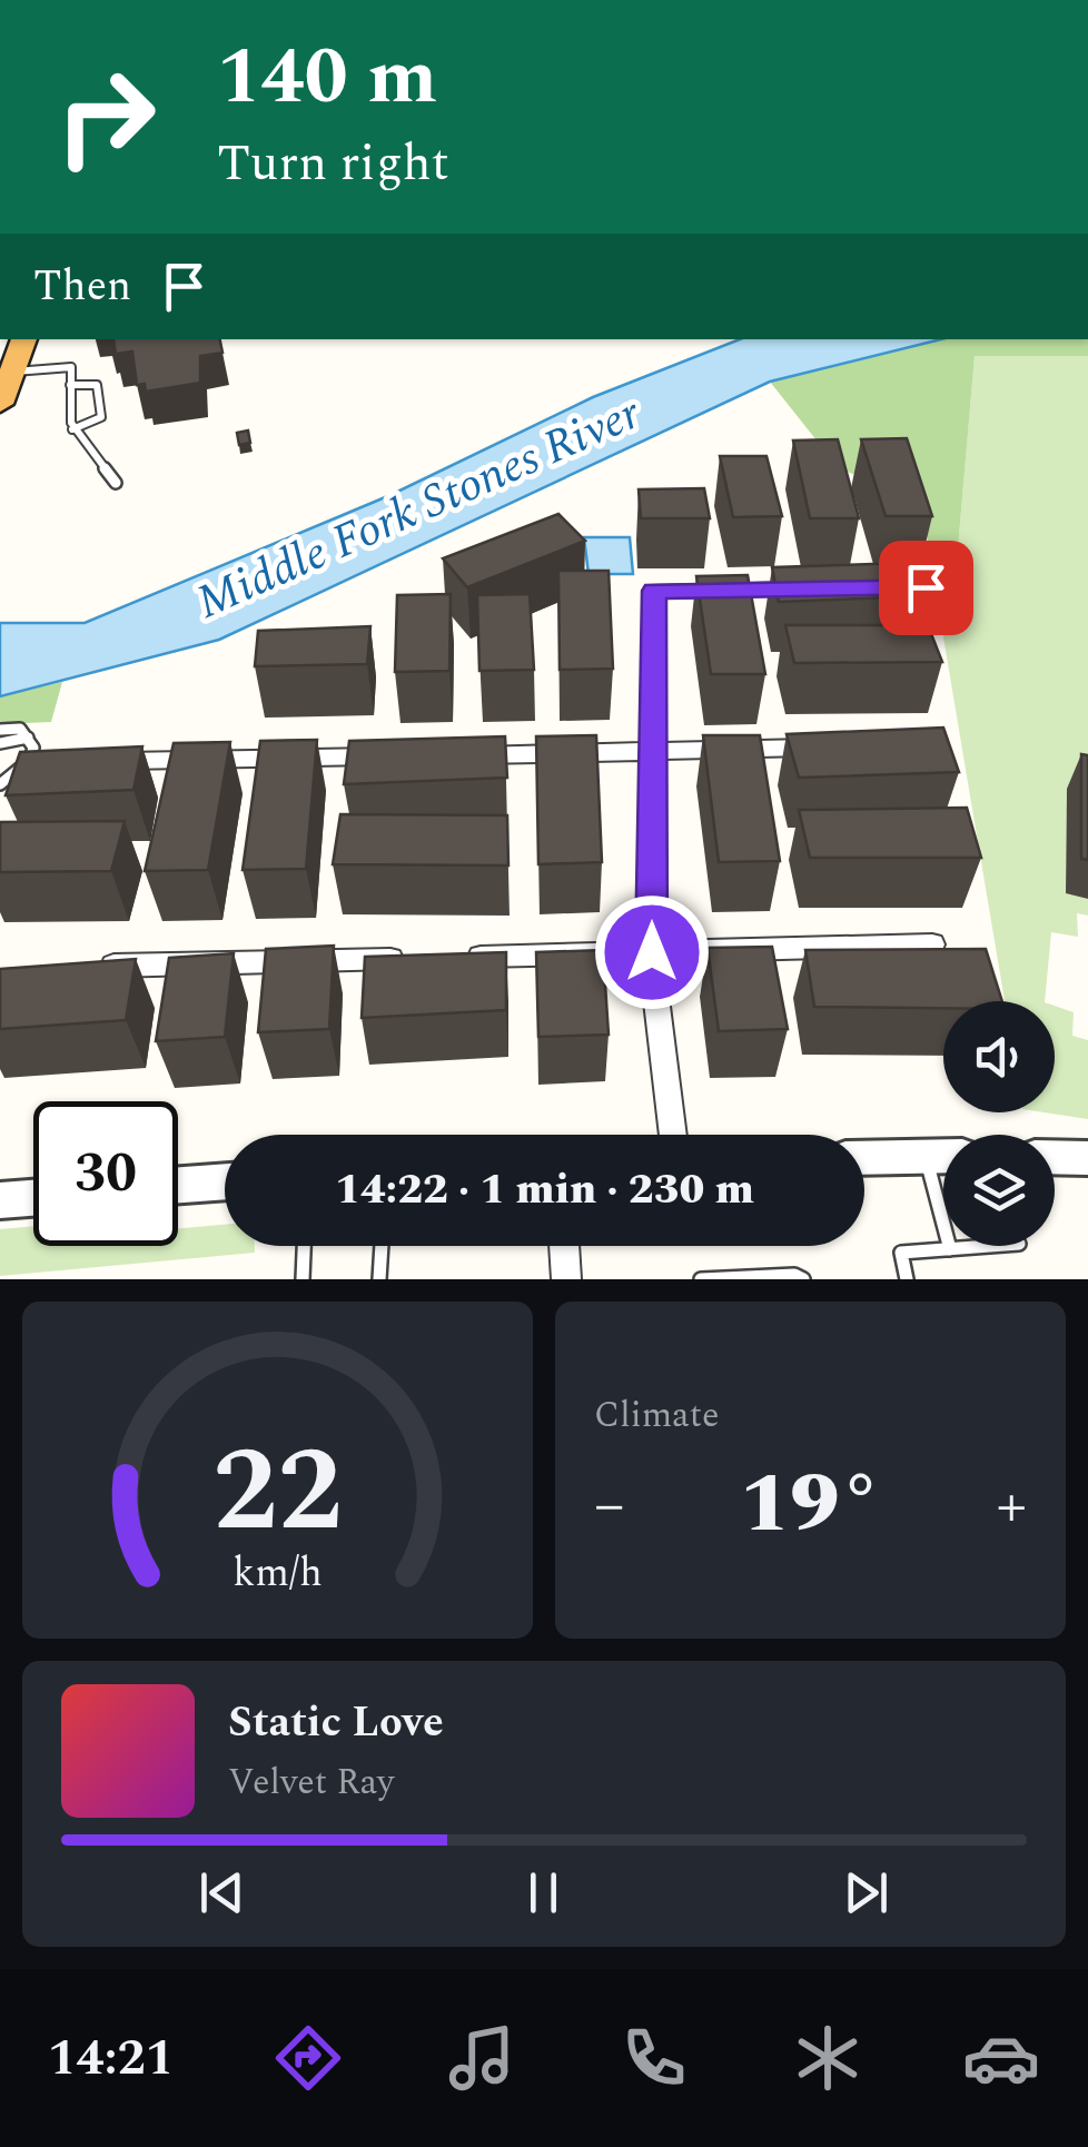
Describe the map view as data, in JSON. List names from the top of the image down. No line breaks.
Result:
{"water":["Middle Fork Stones River"],"page":{"turn":["140 m","Turn right"],"then":"Then","limit":"30","trip":"14:22 · 1 min · 230 m","tile":"Climate","heat":["−","19°","+"],"song":["Static Love","Velvet Ray"],"tabs":"14:21","gauge":["22","km/h"]}}
